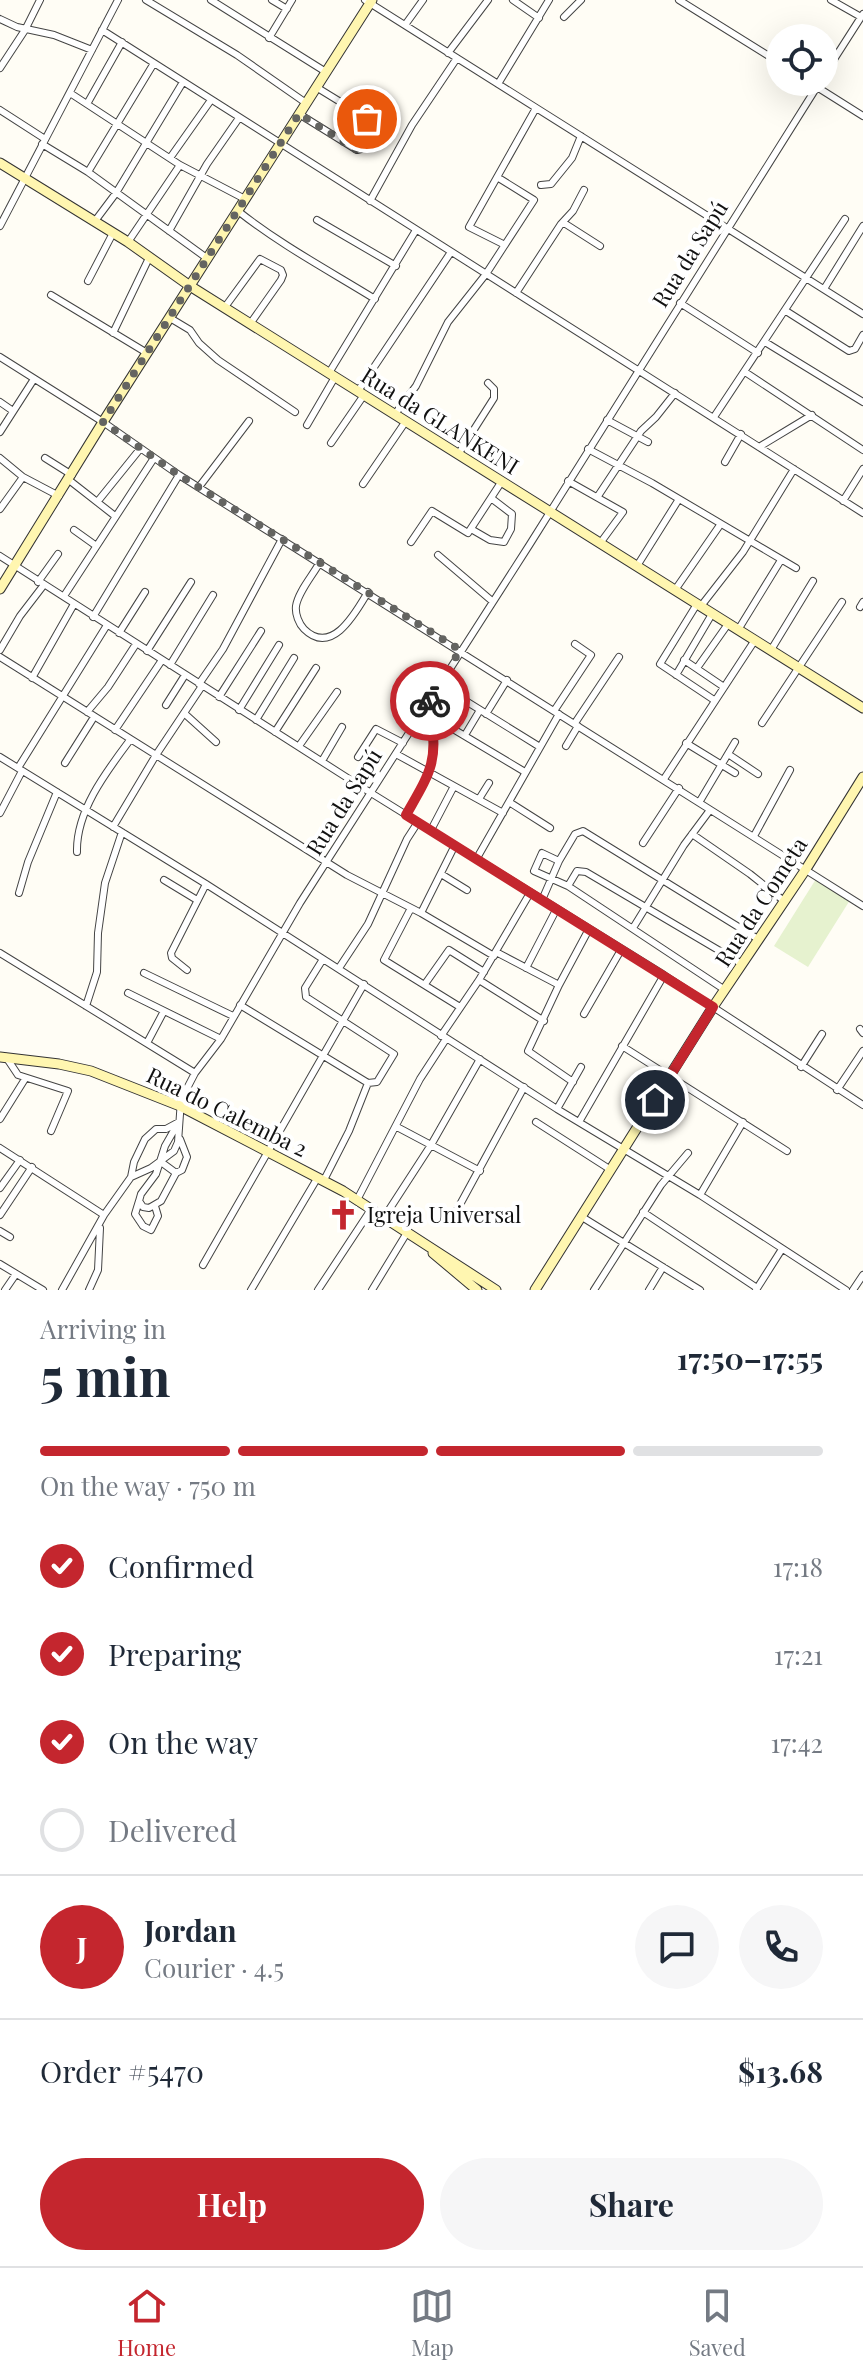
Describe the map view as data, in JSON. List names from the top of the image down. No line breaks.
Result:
{"streets":{"street":["Rua da Sapú","Rua da GLANKENI","Rua da Cometa","Rua do Calemba 2"]},"crossings":[["Rua da Sapú","Rua da GLANKENI"],["Rua da Sapú","Rua do Calemba 2"]],"places":{"church":["Igreja Universal"]},"page":{"heading":["5 min","Arriving in","17:50–17:55"],"panel":["Jordan","Courier · 4.5","Order #5470","$13.68"],"bar":"On the way · 750 m","list":[["Confirmed","17:18"],["Preparing","17:21"],["On the way","17:42"],"Delivered"],"round":"J","buttons":["Help","Share"],"tabs":["Home","Map","Saved"]}}
